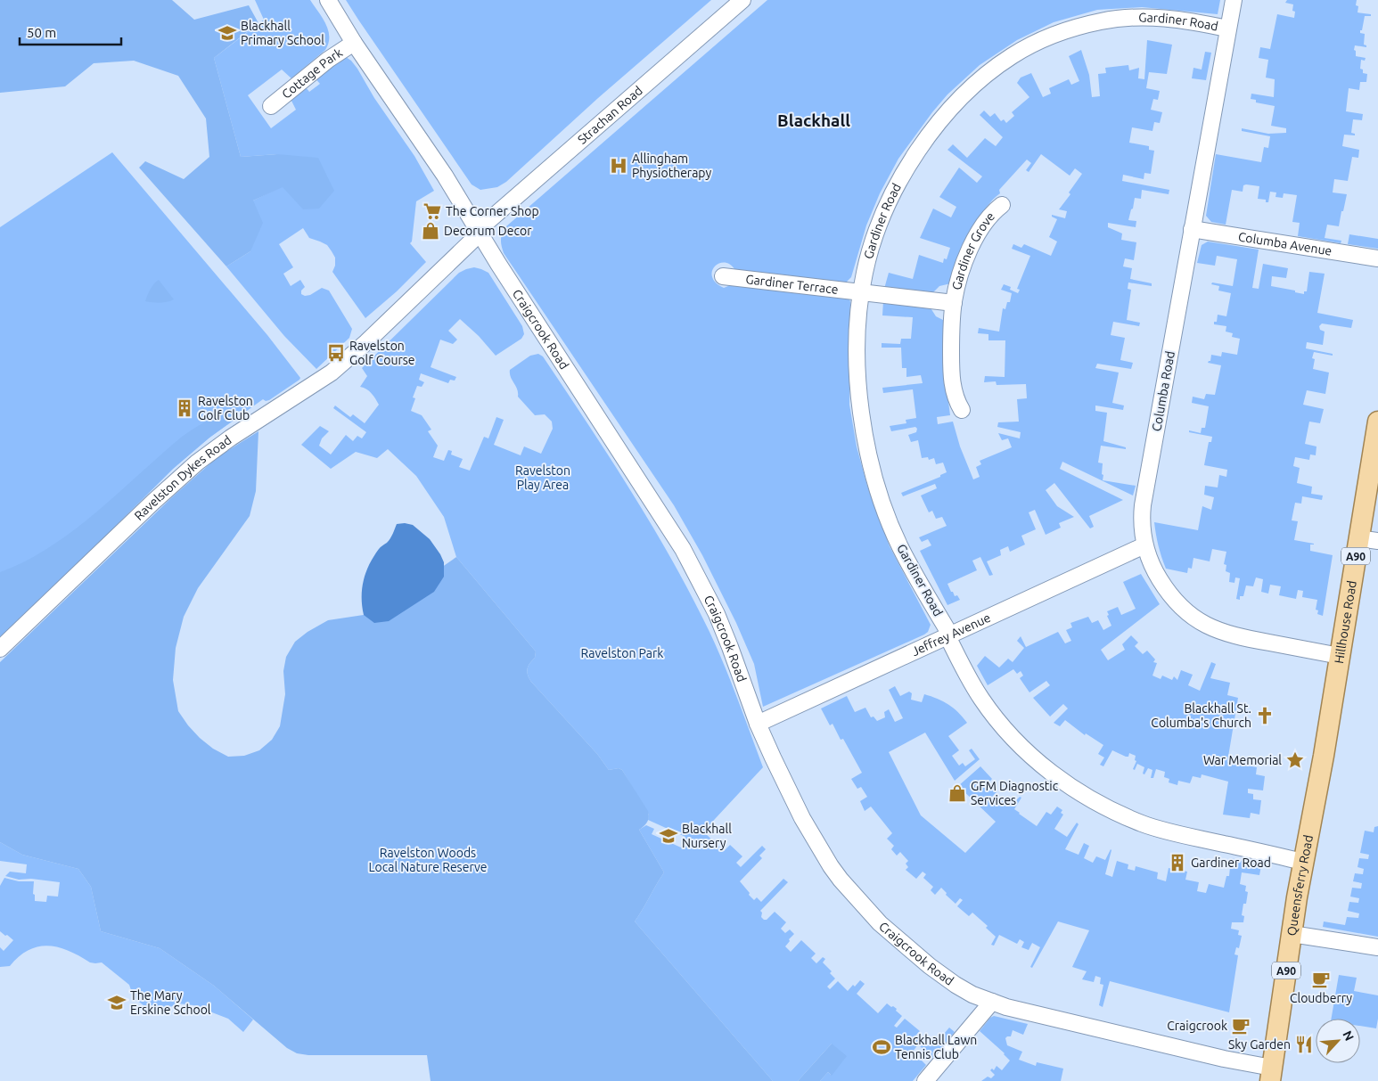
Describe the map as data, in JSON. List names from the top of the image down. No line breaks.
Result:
{"streets":{"main road":["A90","Hillhouse Road","Queensferry Road"],"street":["Gardiner Road","Cottage Park","Strachan Road","Columba Avenue","Gardiner Grove","Gardiner Terrace","Craigcrook Road","Columba Road","Ravelston Dykes Road","Jeffrey Avenue"]},"crossings":[["Gardiner Road","Gardiner Grove"],["Gardiner Road","Gardiner Terrace"],["Gardiner Road","Columba Road"],["Gardiner Road","Jeffrey Avenue"],["Gardiner Road","Queensferry Road"],["Cottage Park","Craigcrook Road"],["Strachan Road","Craigcrook Road"],["Strachan Road","Ravelston Dykes Road"],["Columba Avenue","Columba Road"],["Gardiner Grove","Gardiner Terrace"],["Craigcrook Road","Ravelston Dykes Road"],["Craigcrook Road","Jeffrey Avenue"],["Craigcrook Road","Queensferry Road"],["Columba Road","Hillhouse Road"],["Columba Road","Jeffrey Avenue"],["Hillhouse Road","Queensferry Road"]],"districts":["Blackhall"],"parks":["Ravelston Play Area","Ravelston Park","Ravelston Woods Local Nature Reserve"],"places":{"school or university":["Blackhall Primary School","Blackhall Nursery","The Mary Erskine School"],"hospital":["Allingham Physiotherapy"],"supermarket":["The Corner Shop"],"shop":["Decorum Decor","GFM Diagnostic Services"],"bus stop":["Ravelston Golf Course"],"building":["Ravelston Golf Club","Gardiner Road"],"church":["Blackhall St. Columba's Church"],"place":["War Memorial"],"cafe":["Cloudberry","Craigcrook"],"restaurant":["Sky Garden"],"sports":["Blackhall Lawn Tennis Club"]},"scale_bar":"50 m","north":"top right"}
